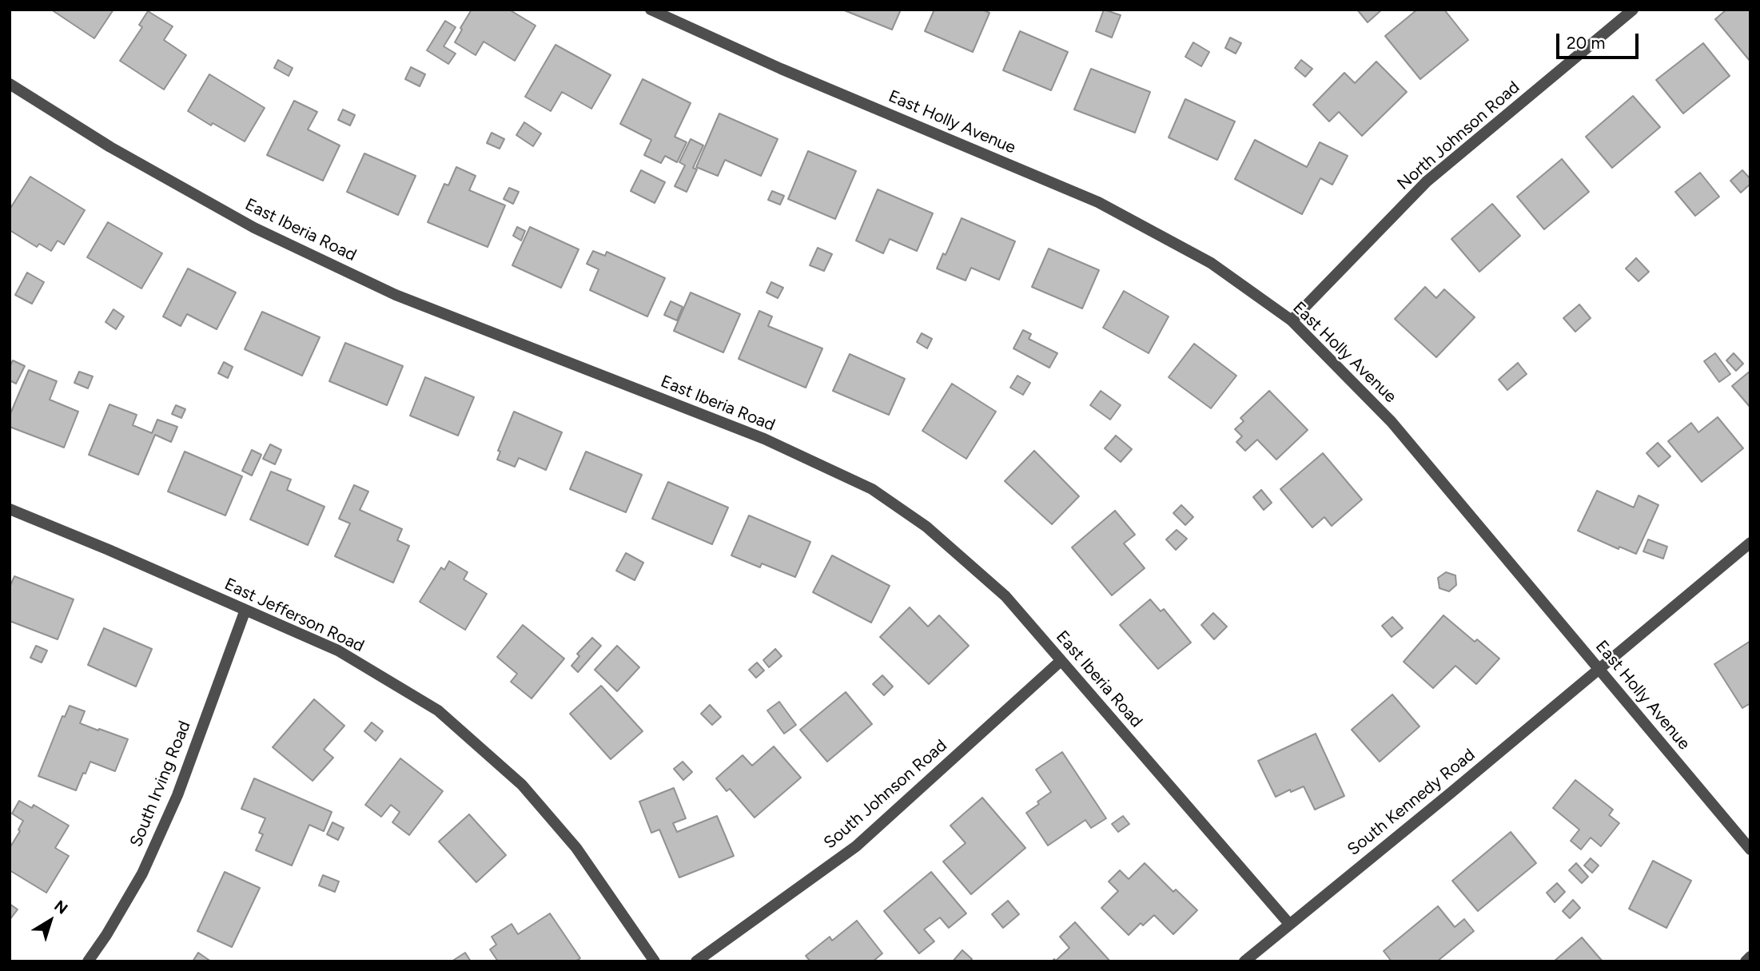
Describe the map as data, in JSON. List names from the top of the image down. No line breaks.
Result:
{"streets":{"street":["East Holly Avenue","North Johnson Road","East Iberia Road","East Jefferson Road","South Irving Road","South Johnson Road","South Kennedy Road"]},"crossings":[["East Holly Avenue","North Johnson Road"],["East Holly Avenue","South Kennedy Road"],["East Iberia Road","South Johnson Road"],["East Iberia Road","South Kennedy Road"],["East Jefferson Road","South Irving Road"]],"scale_bar":"20 m","north":"top right"}
